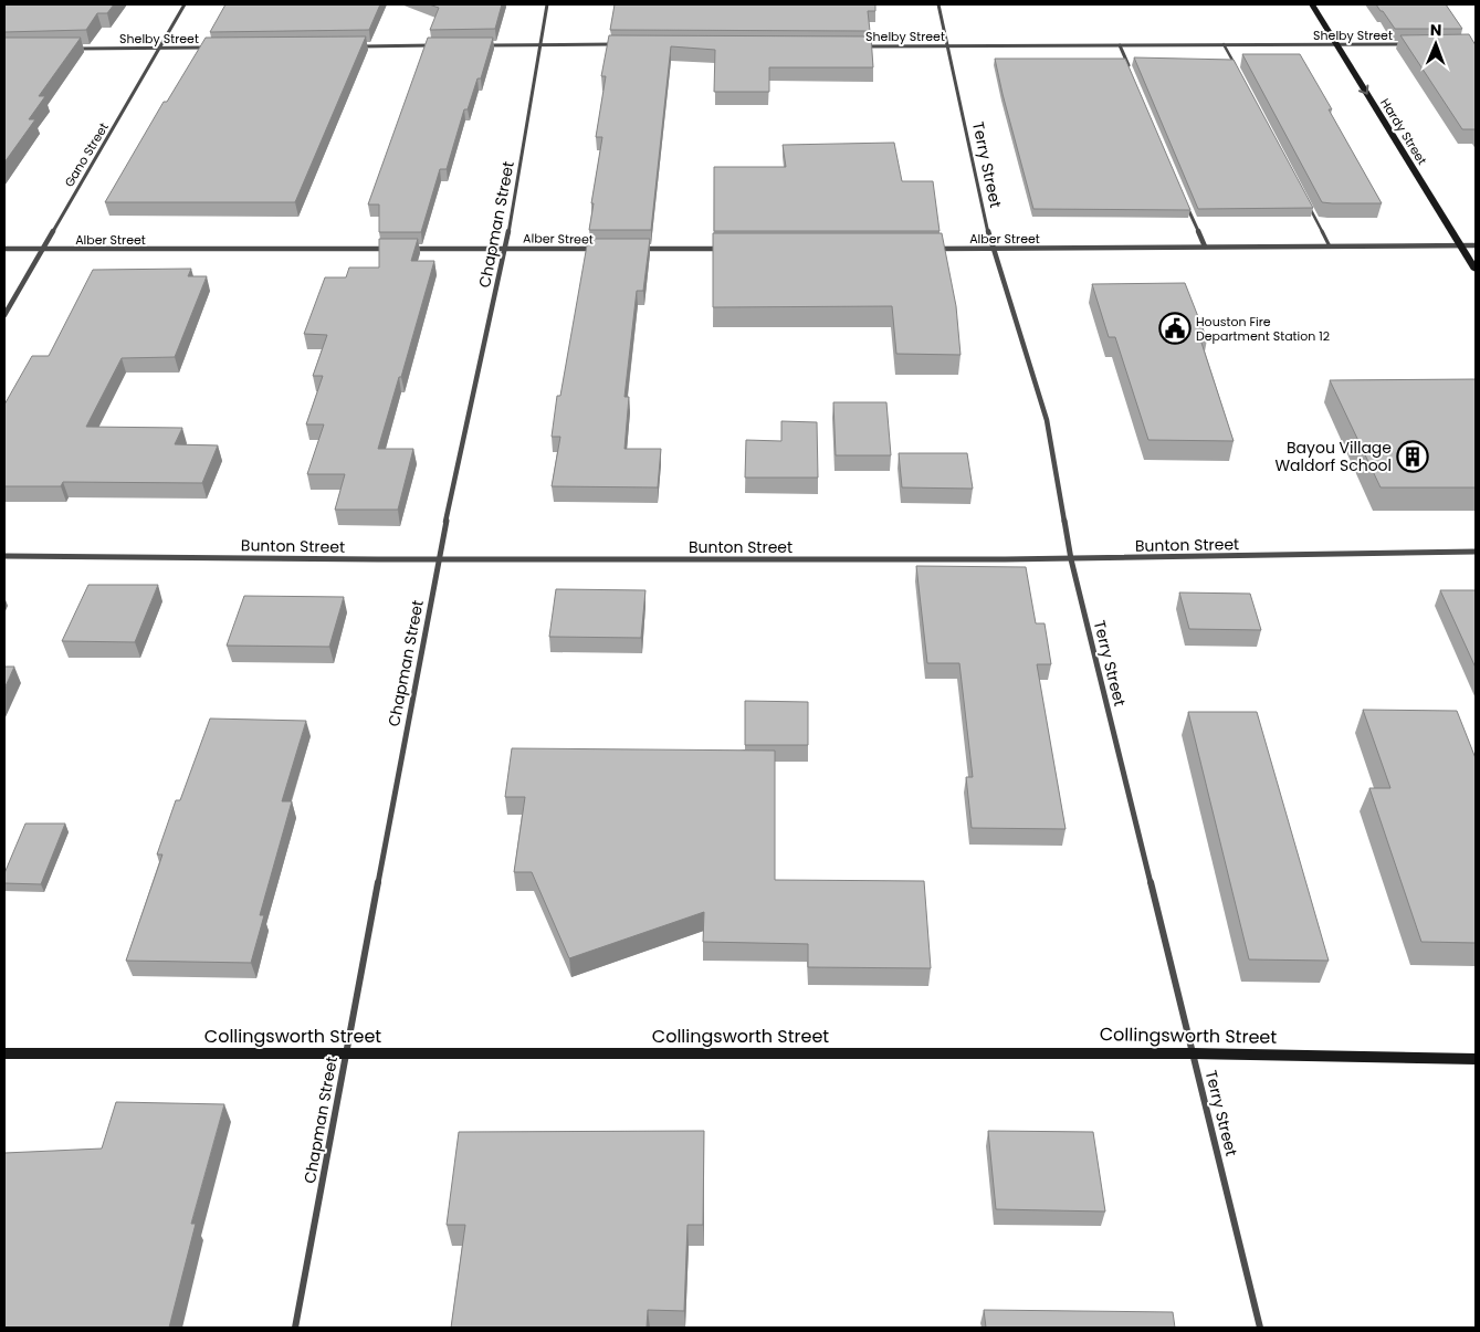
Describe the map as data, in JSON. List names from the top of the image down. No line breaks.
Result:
{"streets":{"main road":["Hardy Street","Collingsworth Street"],"street":["Shelby Street","Gano Street","Terry Street","Chapman Street","Alber Street","Bunton Street"]},"crossings":[["Shelby Street","Hardy Street"],["Shelby Street","Gano Street"],["Shelby Street","Terry Street"],["Hardy Street","Alber Street"],["Gano Street","Alber Street"],["Terry Street","Alber Street"],["Terry Street","Bunton Street"],["Terry Street","Collingsworth Street"],["Chapman Street","Alber Street"],["Chapman Street","Bunton Street"],["Chapman Street","Collingsworth Street"]],"one_way":["Hardy Street"],"places":{"public building":["Houston Fire Department Station 12"],"building":["Bayou Village Waldorf School"]},"north":"top"}
